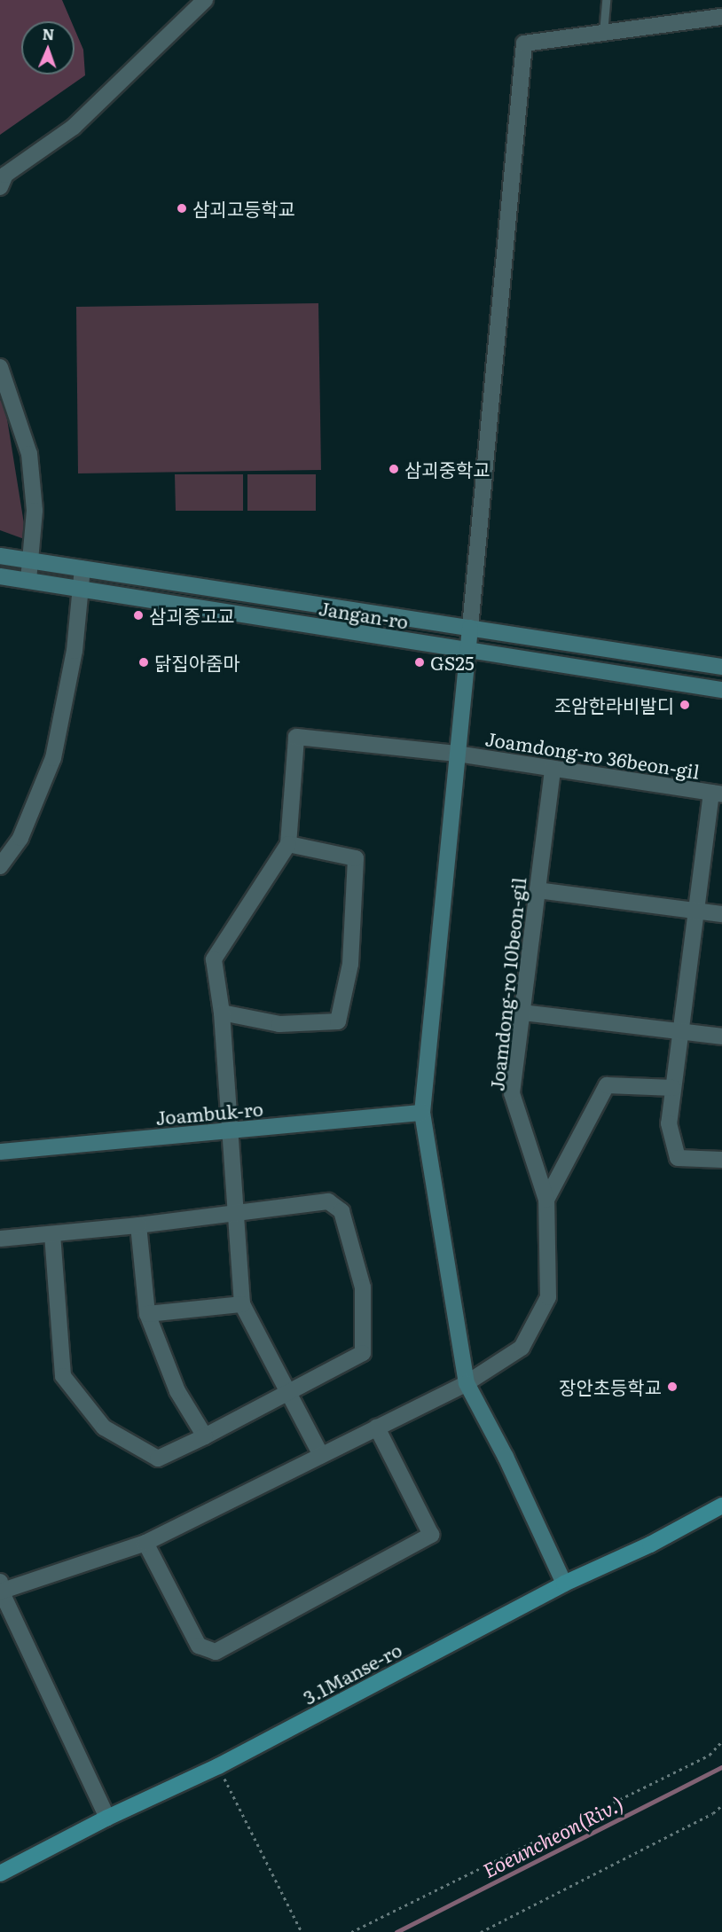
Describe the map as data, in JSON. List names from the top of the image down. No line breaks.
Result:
{"streets":{"main road":["3.1Manse-ro"],"street":["Jangan-ro","Joamdong-ro 36beon-gil","Joamdong-ro 10beon-gil","Joambuk-ro"]},"crossings":[["Joamdong-ro 36beon-gil","Joamdong-ro 10beon-gil"]],"water":["Eoeuncheon(Riv.)"],"places":["삼괴고등학교","삼괴중학교","삼괴중고교","닭집아줌마","GS25","조암한라비발디","장안초등학교"],"north":"top"}
